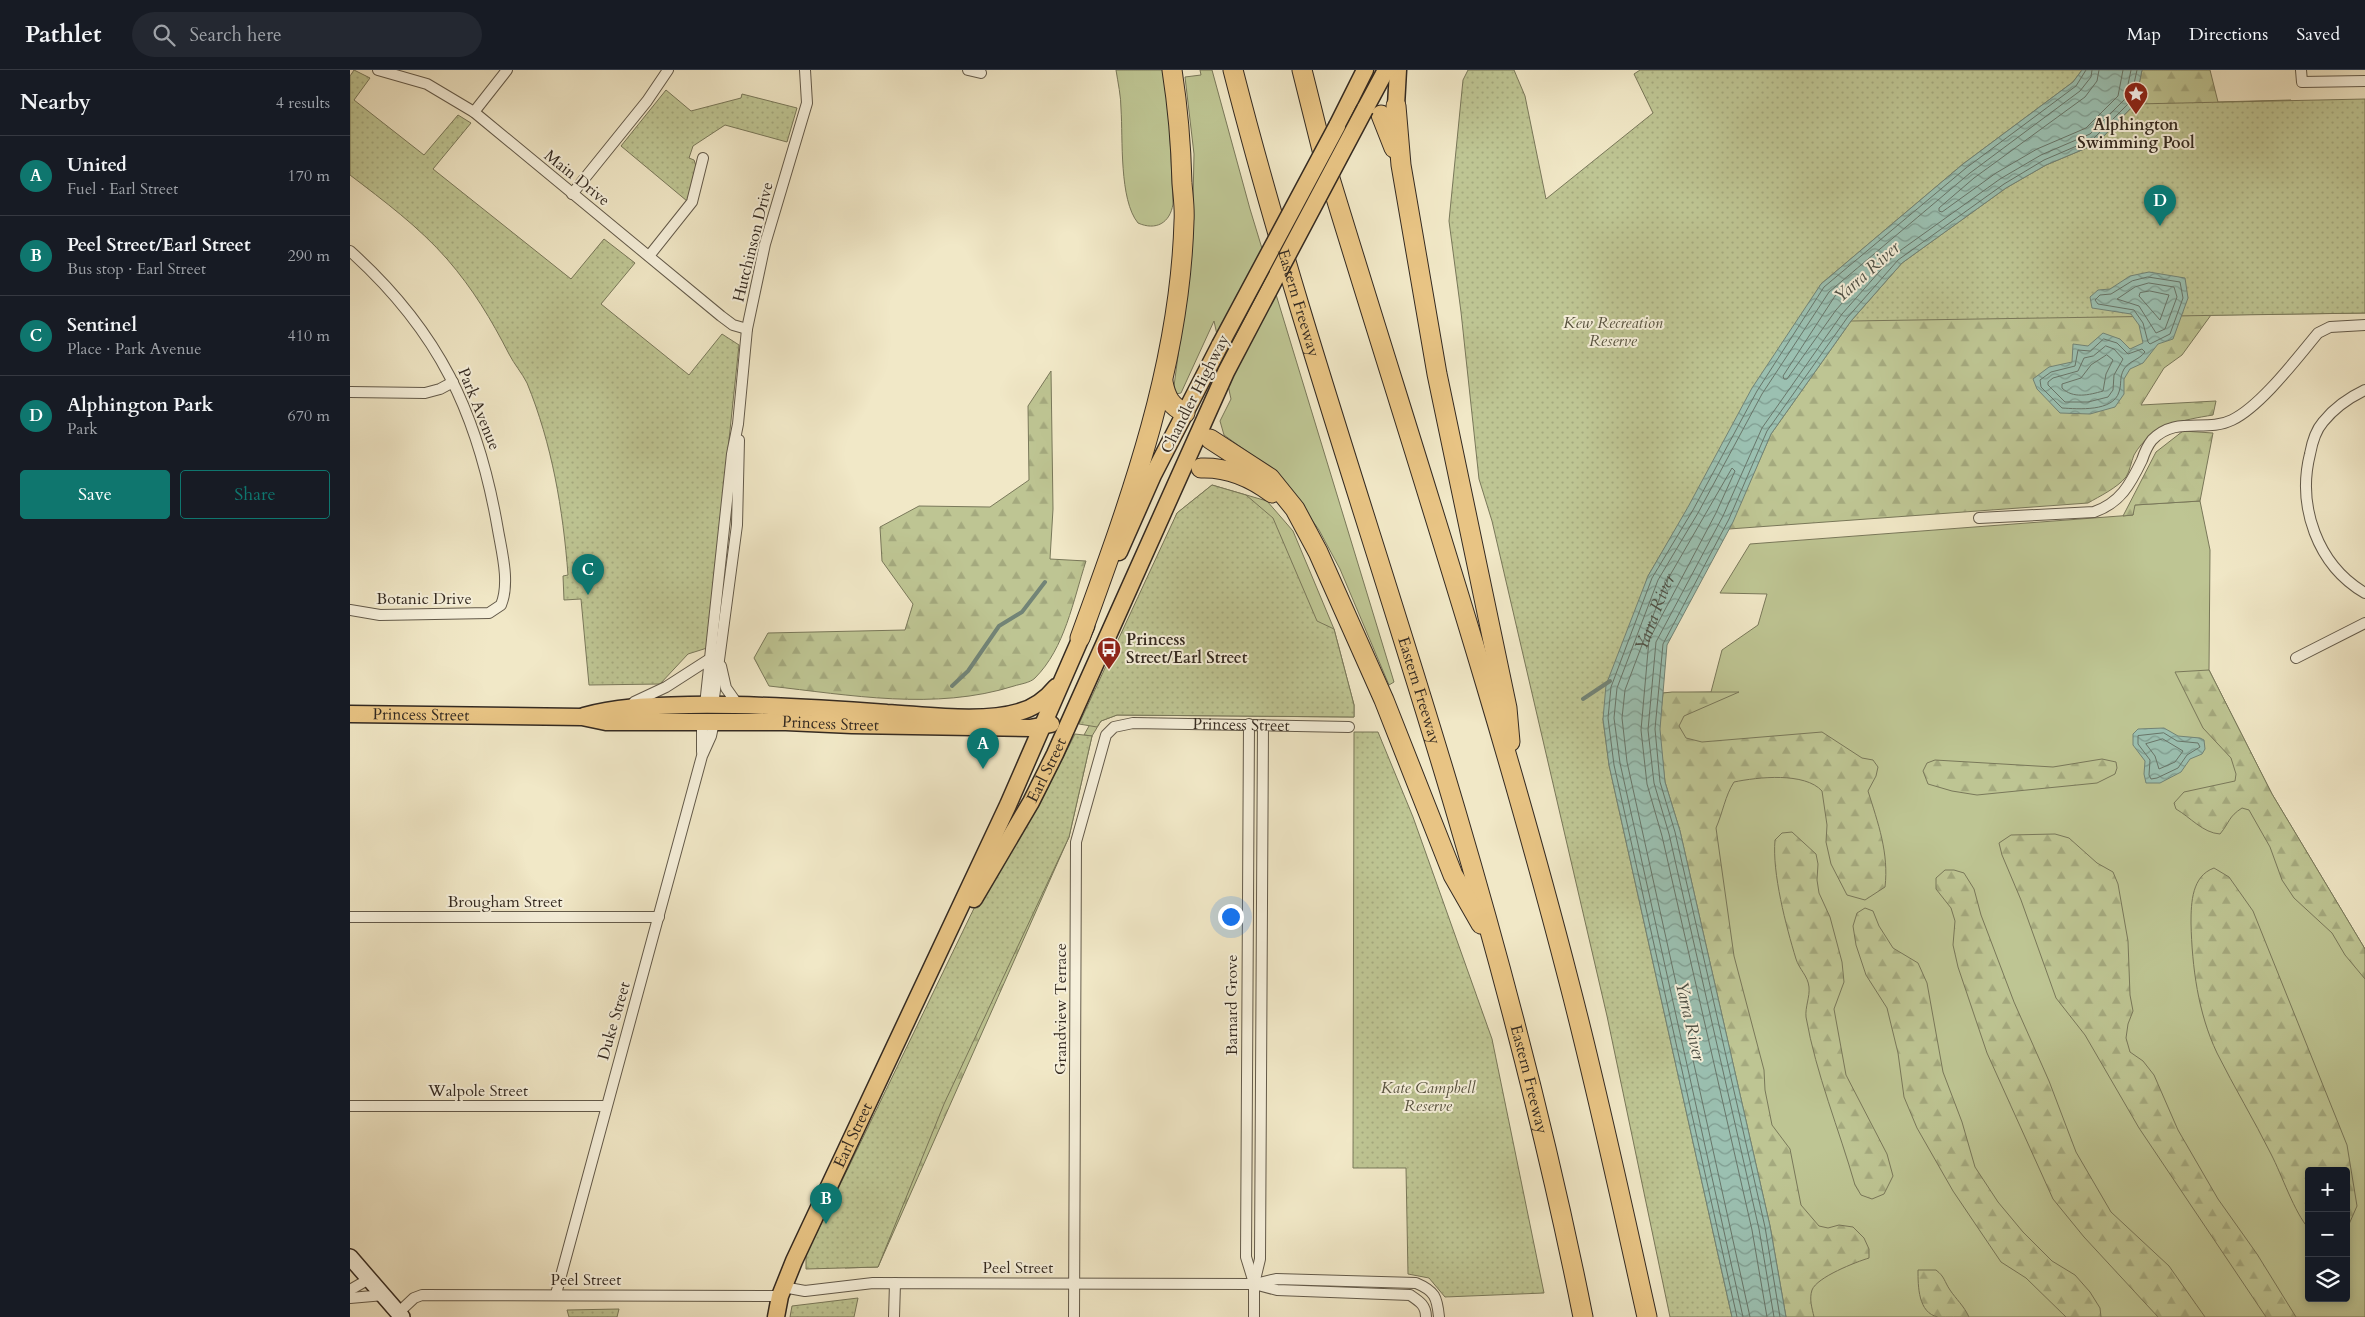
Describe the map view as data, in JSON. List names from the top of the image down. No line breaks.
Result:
{"streets":{"highway":["Eastern Freeway"],"main road":["Chandler Highway","Princess Street","Earl Street"],"street":["Main Drive","Hutchinson Drive","Park Avenue","Botanic Drive","Brougham Street","Barnard Grove","Grandview Terrace","Duke Street","Walpole Street","Peel Street"]},"crossings":[["Main Drive","Hutchinson Drive"],["Hutchinson Drive","Princess Street"],["Chandler Highway","Princess Street"],["Chandler Highway","Earl Street"],["Park Avenue","Botanic Drive"],["Princess Street","Earl Street"],["Princess Street","Barnard Grove"],["Princess Street","Grandview Terrace"],["Princess Street","Duke Street"],["Earl Street","Peel Street"],["Brougham Street","Duke Street"],["Barnard Grove","Peel Street"],["Grandview Terrace","Peel Street"],["Duke Street","Walpole Street"],["Duke Street","Peel Street"]],"water":["Yarra River"],"parks":["Kew Recreation Reserve","Kate Campbell Reserve"],"places":{"place":["Alphington Swimming Pool"],"bus stop":["Princess Street/Earl Street"]},"page":{"header":"Pathlet","search":"Search here","nav":["Map","Directions","Saved"],"heading":["Nearby","4 results"],"list":[{"mark":"A","name":"United","note":"Fuel · Earl Street","value":"170 m"},{"mark":"B","name":"Peel Street/Earl Street","note":"Bus stop · Earl Street","value":"290 m"},{"mark":"C","name":"Sentinel","note":"Place · Park Avenue","value":"410 m"},{"mark":"D","name":"Alphington Park","note":"Park","value":"670 m"}],"pins":["D","C","A","B"],"buttons":["Save","Share"],"map_buttons":["+","−"]}}
